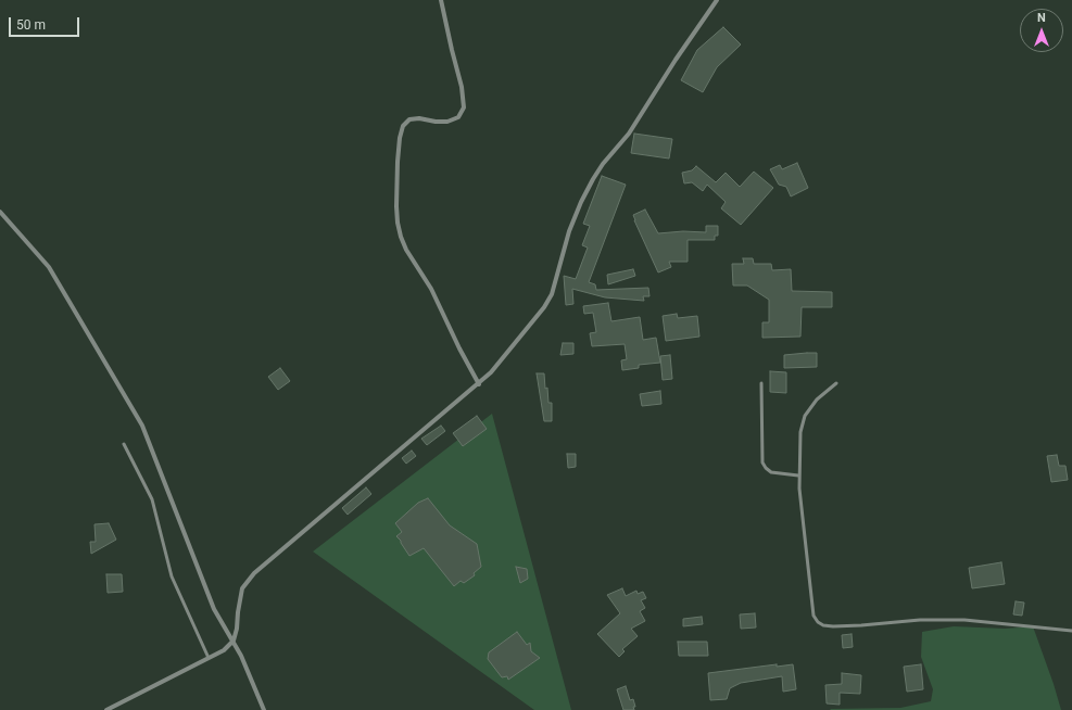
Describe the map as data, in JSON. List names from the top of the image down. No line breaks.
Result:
{"scale_bar":"50 m","north":"top"}
